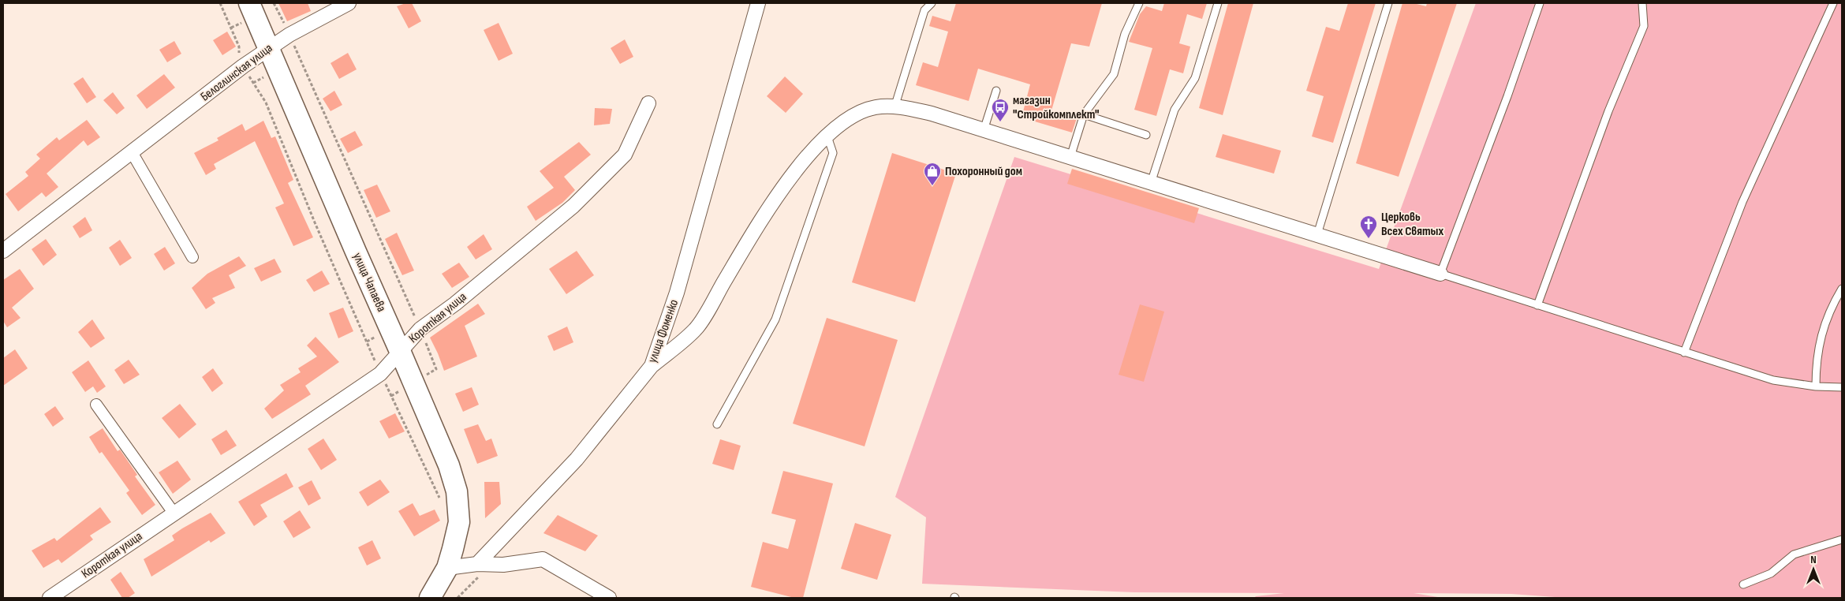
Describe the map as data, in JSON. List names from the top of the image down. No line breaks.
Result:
{"streets":{"main road":["улица Чапаева"],"street":["Белоглинская улица","Короткая улица","улица Фоменко"]},"crossings":[["Белоглинская улица","улица Чапаева"],["улица Чапаева","Короткая улица"]],"places":{"bus stop":["магазин \"Стройкомплект\""],"shop":["Похоронный дом"],"church":["Церковь Всех Святых"]},"north":"top"}
